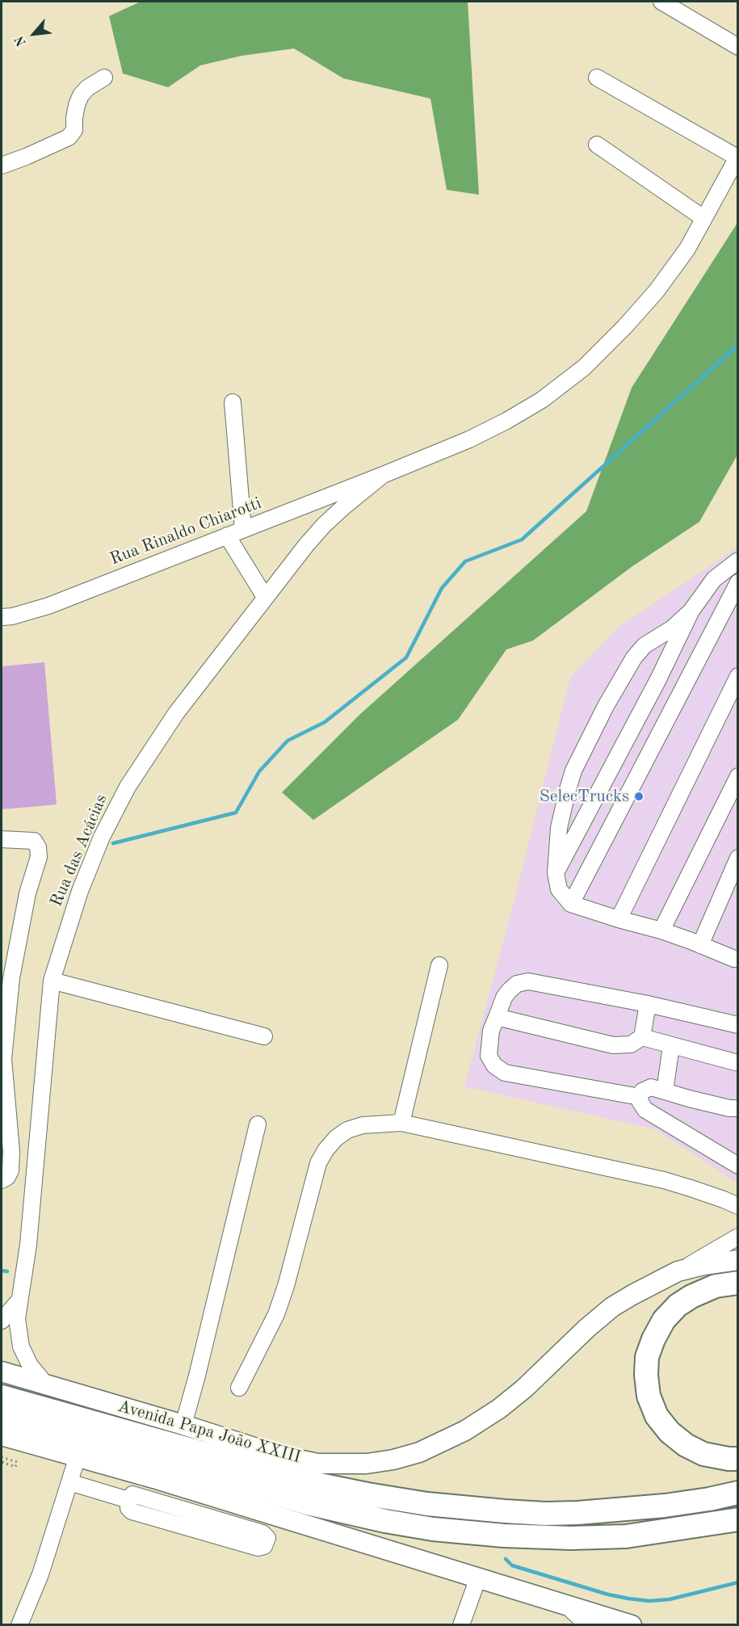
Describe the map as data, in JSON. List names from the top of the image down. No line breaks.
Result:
{"streets":{"highway":["Avenida Papa João XXIII"],"street":["Rua Rinaldo Chiarotti","Rua das Acácias"]},"crossings":[["Rua Rinaldo Chiarotti","Rua das Acácias"],["Rua das Acácias","Avenida Papa João XXIII"]],"places":["SelecTrucks"],"north":"bottom left"}
